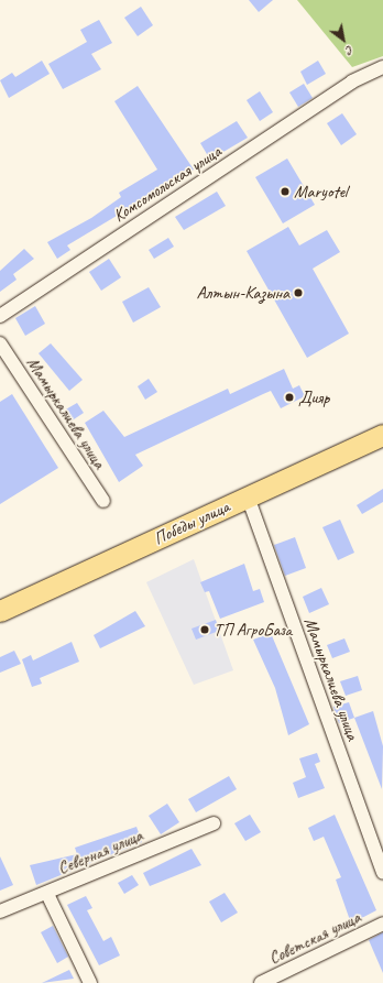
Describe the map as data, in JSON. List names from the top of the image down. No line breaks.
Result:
{"streets":{"main road":["Победы улица"],"street":["Комсомольская улица","Мамыркалиева улица","Северная улица","Советская улица"]},"crossings":[["Мамыркалиева улица","Победы улица"]],"places":["Maryotel","Алтын-Казына","Дияр","ТП АгроБаза"],"north":"bottom right"}
